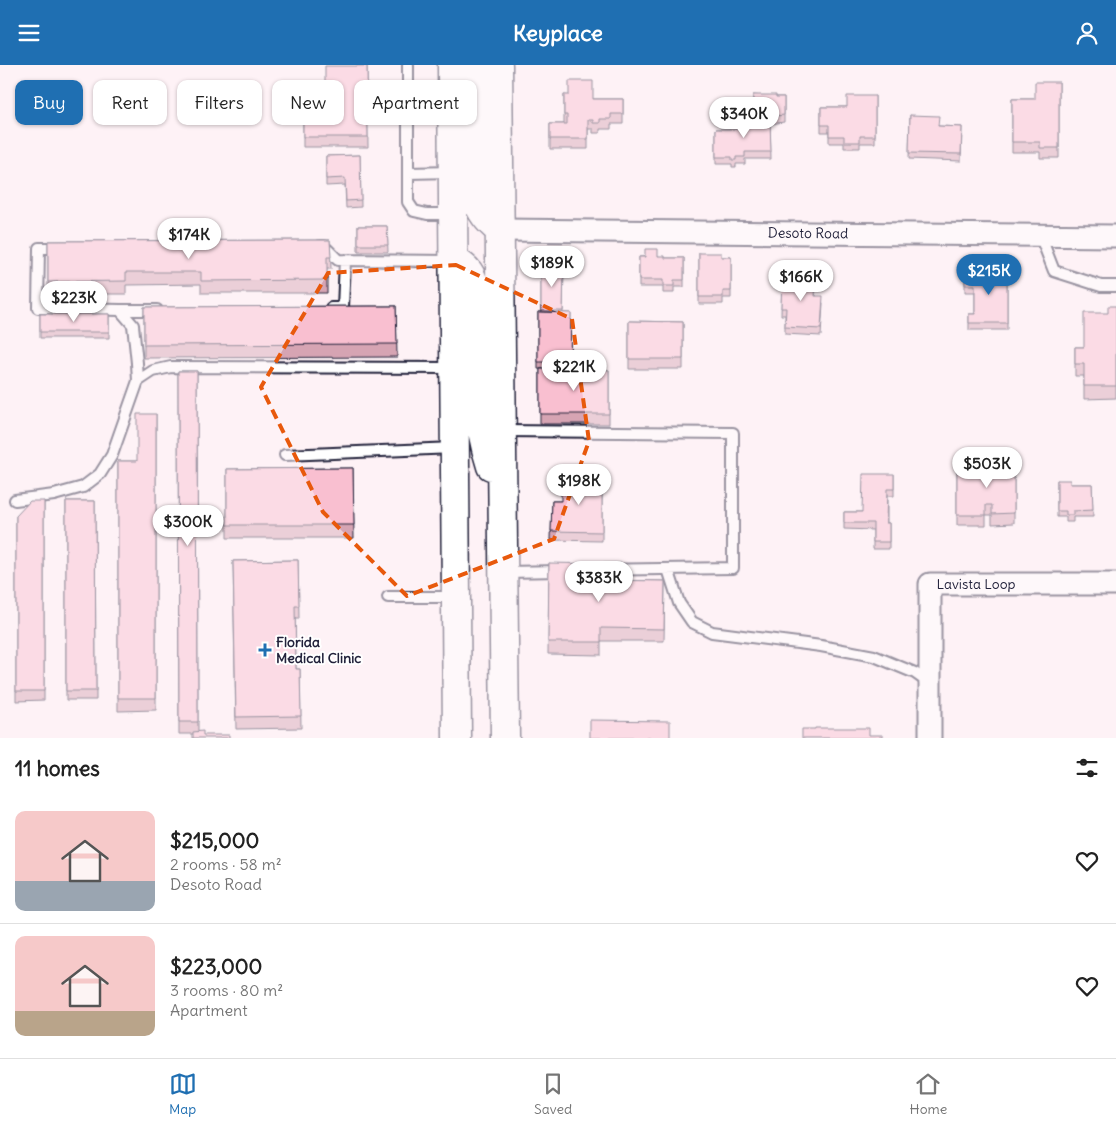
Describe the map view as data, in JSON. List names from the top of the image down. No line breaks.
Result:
{"streets":{"street":["Desoto Road","Lavista Loop"]},"places":{"health":["Florida Medical Clinic"]},"page":{"header":"Keyplace","chip":["Buy","Rent","Filters","New","Apartment"],"price":["$340K","$174K","$189K","$215K","$166K","$223K","$221K","$503K","$198K","$300K","$383K"],"heading":"11 homes","list":[{"name":"$215,000","note":"2 rooms · 58 m² · Desoto Road"},{"name":"$223,000","note":"3 rooms · 80 m² · Apartment"}],"tabs":["Map","Saved","Home"]}}
